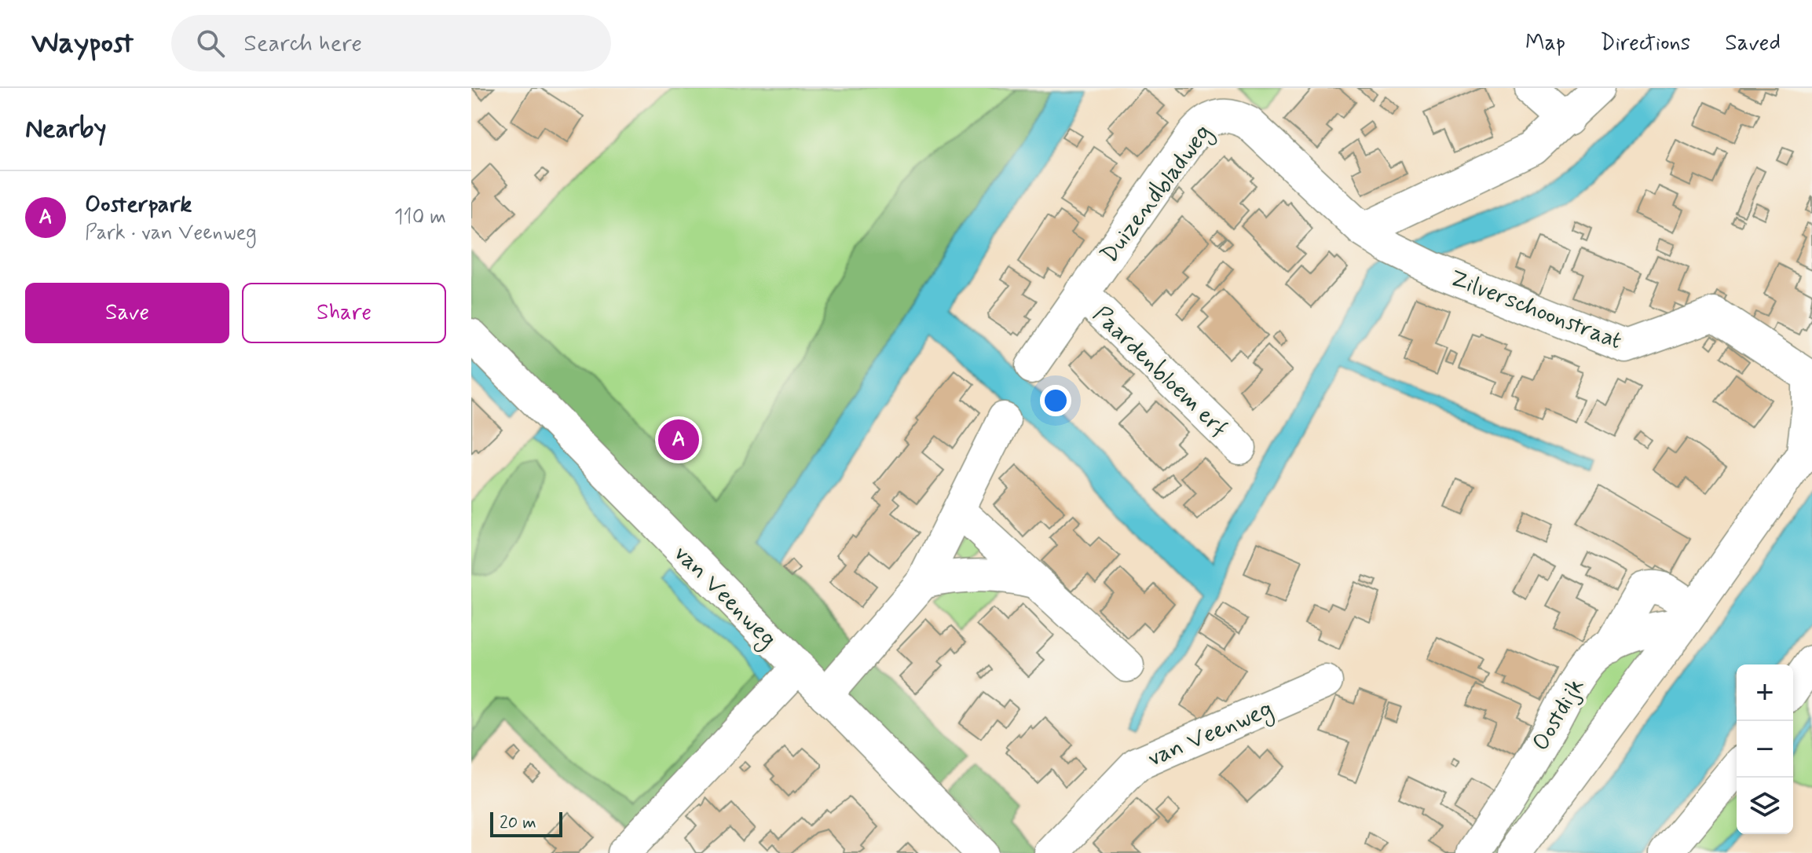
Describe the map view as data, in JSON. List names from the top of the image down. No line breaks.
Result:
{"streets":{"street":["Duizendbladweg","Zilverschoonstraat","Paardenbloem erf","van Veenweg","Oostdijk"]},"crossings":[["Duizendbladweg","Zilverschoonstraat"],["Duizendbladweg","Paardenbloem erf"],["Zilverschoonstraat","Oostdijk"]],"scale_bar":"20 m","page":{"header":"Waypost","search":"Search here","nav":["Map","Directions","Saved"],"heading":"Nearby","list":[{"mark":"A","name":"Oosterpark","note":"Park · van Veenweg","value":"110 m"}],"buttons":["Save","Share"],"pins":"A","map_buttons":["+","−"],"scale":"20 m"}}
